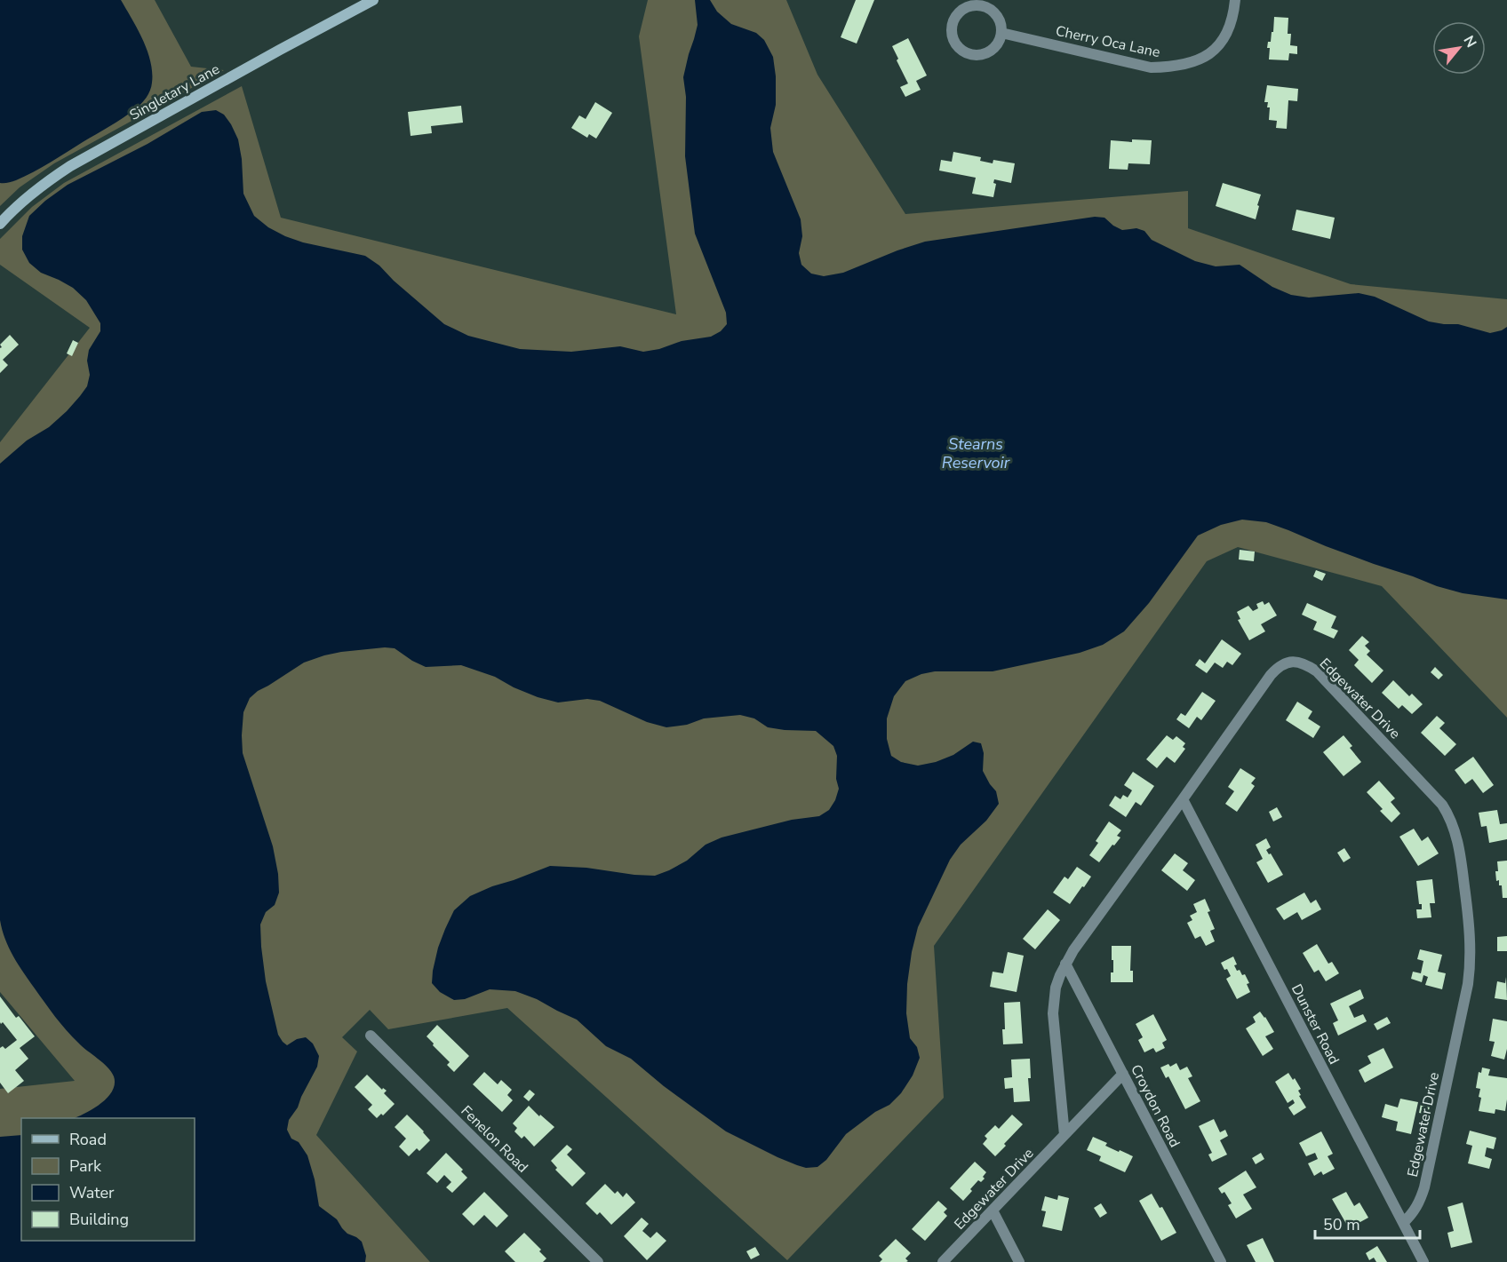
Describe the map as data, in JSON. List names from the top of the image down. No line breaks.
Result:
{"streets":{"street":["Cherry Oca Lane","Singletary Lane","Edgewater Drive","Dunster Road","Croydon Road","Fenelon Road"]},"crossings":[["Edgewater Drive","Dunster Road"],["Edgewater Drive","Croydon Road"]],"water":["Stearns Reservoir"],"legend":["Road","Park","Water","Building"],"scale_bar":"50 m","north":"top right"}
